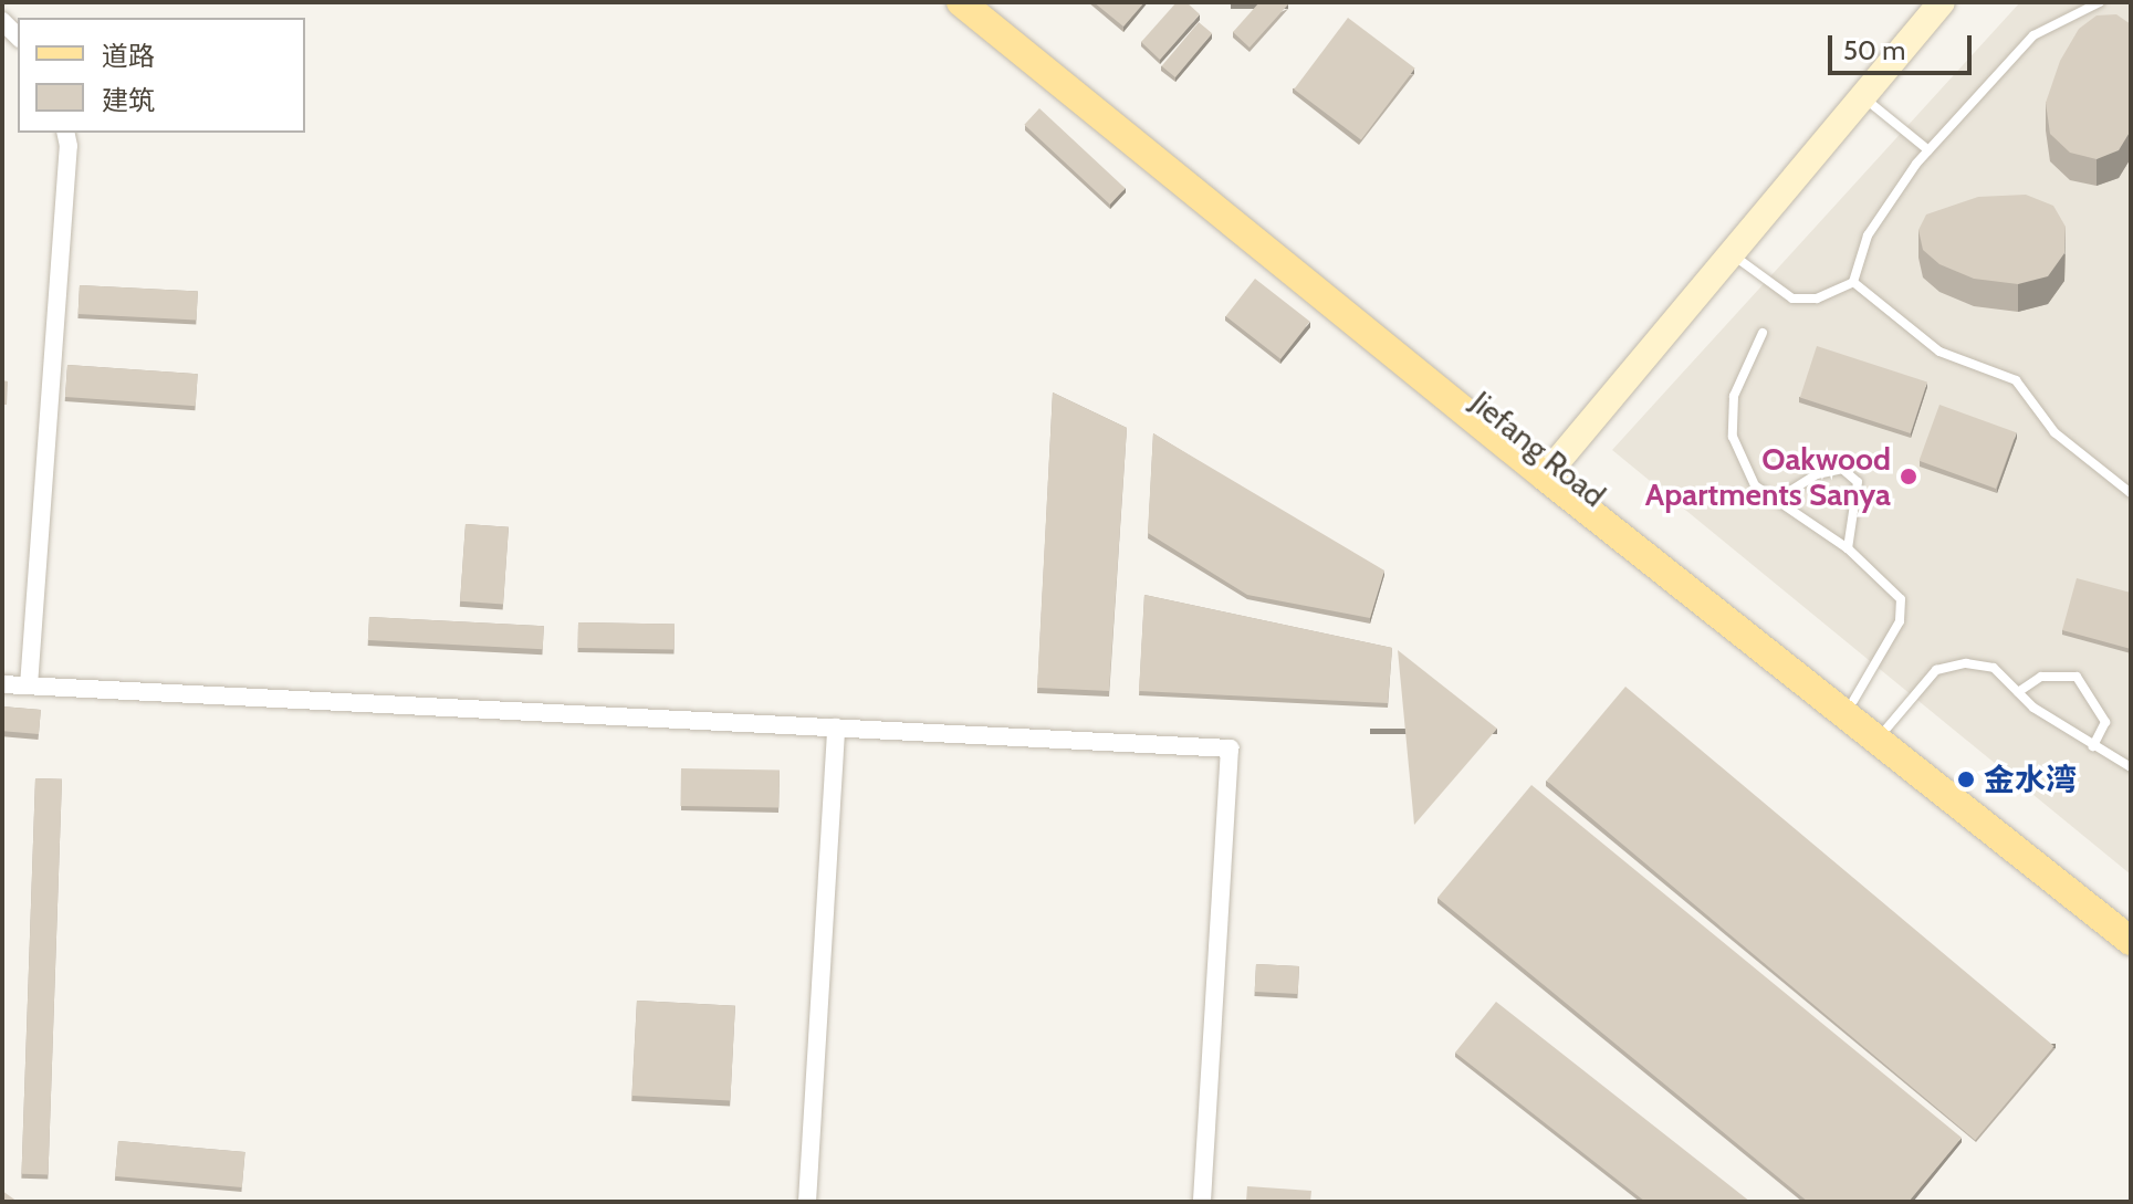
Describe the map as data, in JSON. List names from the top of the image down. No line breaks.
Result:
{"streets":{"main road":["Jiefang Road"]},"places":["Oakwood Apartments Sanya","金水湾"],"legend":["道路","建筑"],"scale_bar":"50 m"}
